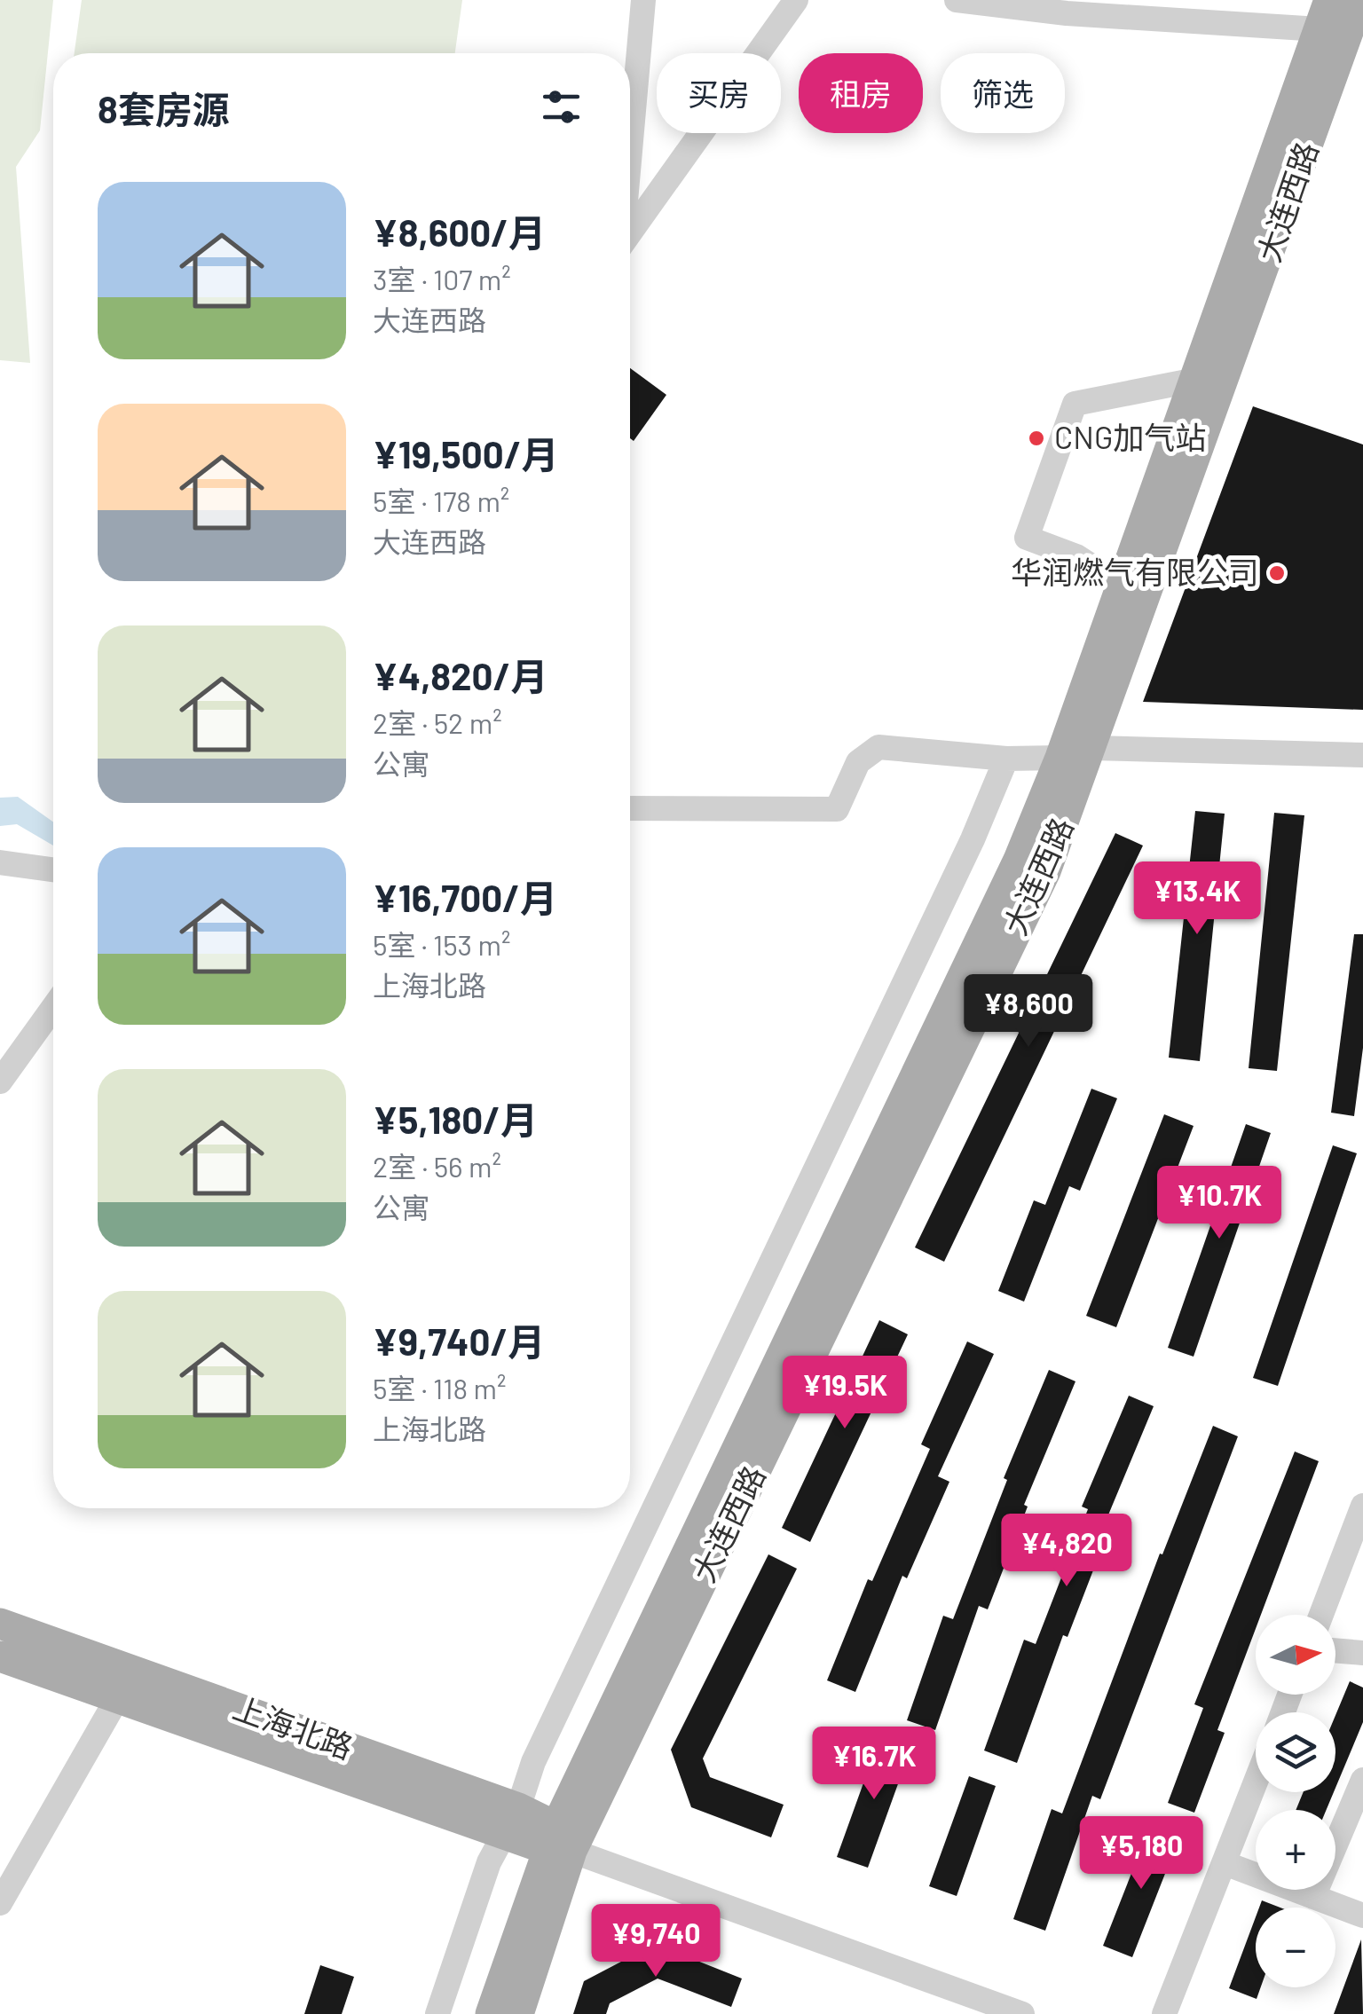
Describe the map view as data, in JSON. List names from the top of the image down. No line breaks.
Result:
{"streets":{"main road":["大连西路","上海北路"]},"crossings":[["大连西路","上海北路"]],"places":["CNG加气站","华润燃气有限公司"],"north":"right","page":{"chip":["买房","租房","筛选"],"heading":"8套房源","list":[{"name":"¥8,600/月","note":"3室 · 107 m² · 大连西路"},{"name":"¥19,500/月","note":"5室 · 178 m² · 大连西路"},{"name":"¥4,820/月","note":"2室 · 52 m² · 公寓"},{"name":"¥16,700/月","note":"5室 · 153 m² · 上海北路"},{"name":"¥5,180/月","note":"2室 · 56 m² · 公寓"},{"name":"¥9,740/月","note":"5室 · 118 m² · 上海北路"}],"price":["¥13.4K","¥8,600","¥10.7K","¥19.5K","¥4,820","¥16.7K","¥5,180","¥9,740"],"map_buttons":["+","−"]}}
